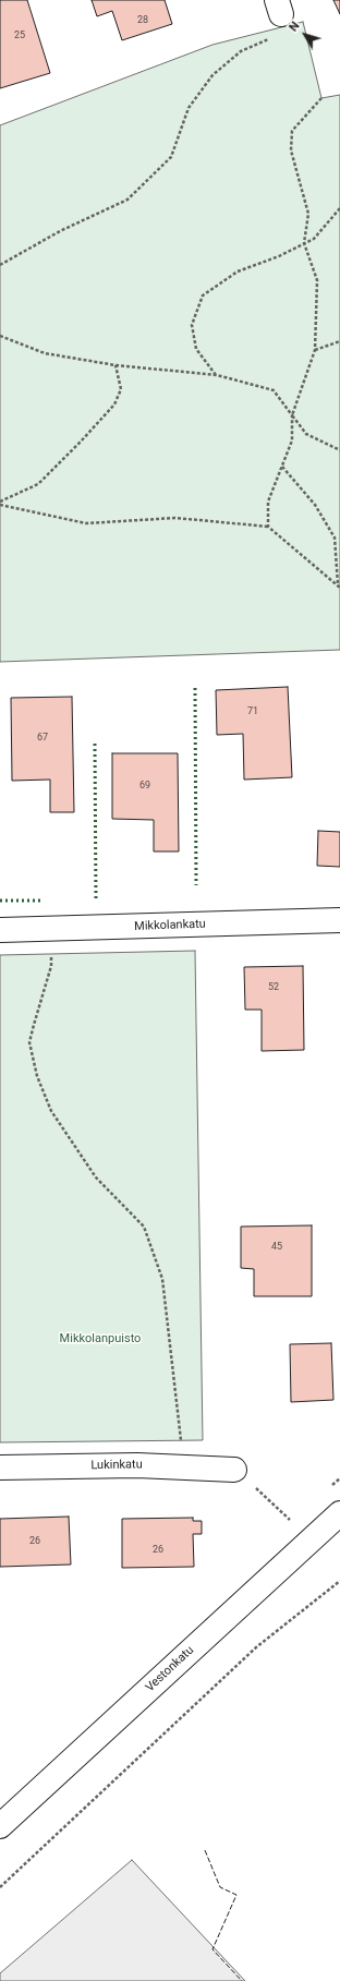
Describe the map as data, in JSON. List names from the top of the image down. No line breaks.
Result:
{"streets":{"street":["Mikkolankatu","Lukinkatu","Vestonkatu"]},"parks":["Mikkolanpuisto"],"house_numbers":["28","25","71","67","69","52","45","26","26"],"north":"top left"}
